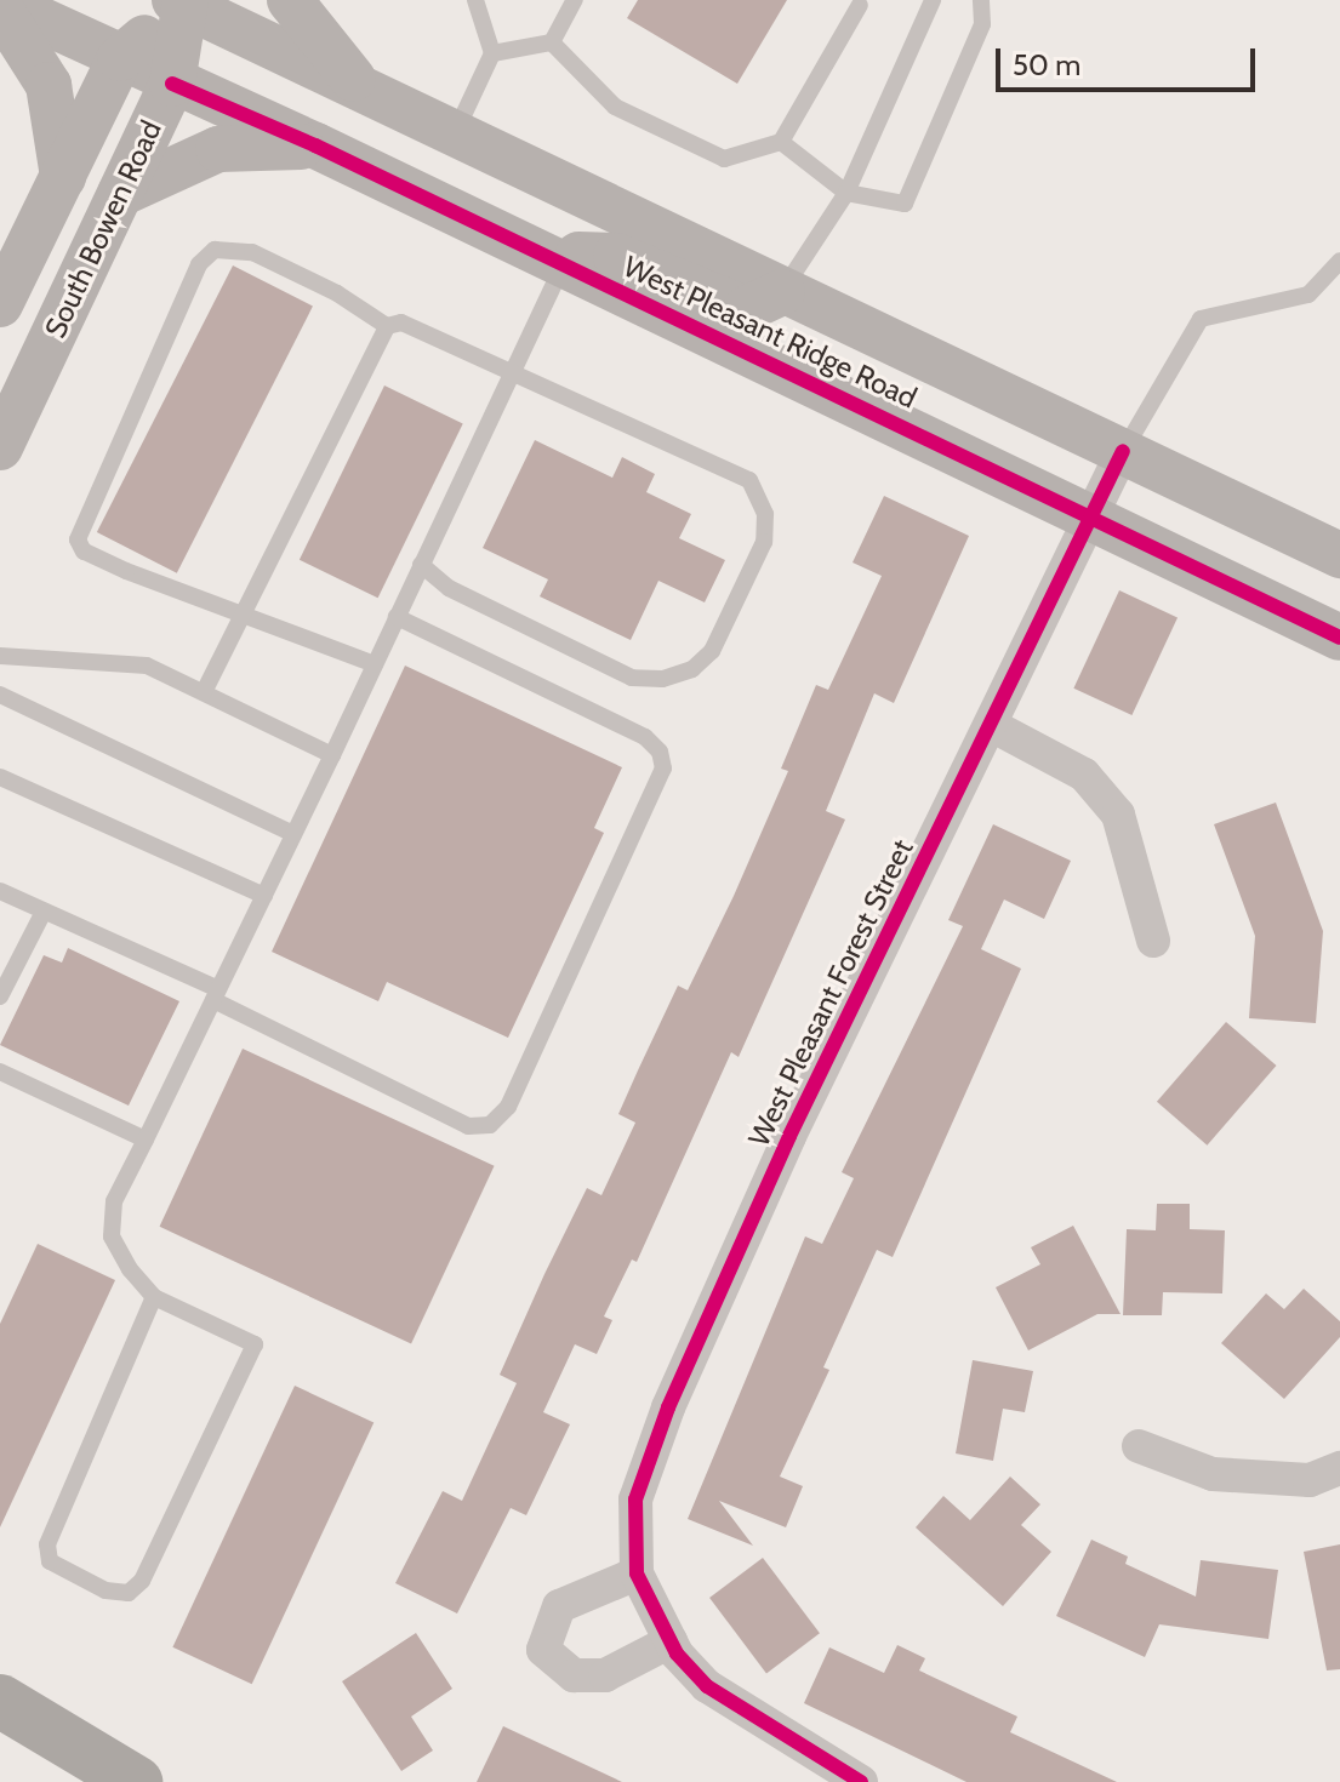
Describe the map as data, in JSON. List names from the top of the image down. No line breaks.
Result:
{"streets":{"street":["South Bowen Road","West Pleasant Ridge Road","West Pleasant Forest Street"]},"crossings":[["South Bowen Road","West Pleasant Ridge Road"],["West Pleasant Ridge Road","West Pleasant Forest Street"]],"scale_bar":"50 m"}
